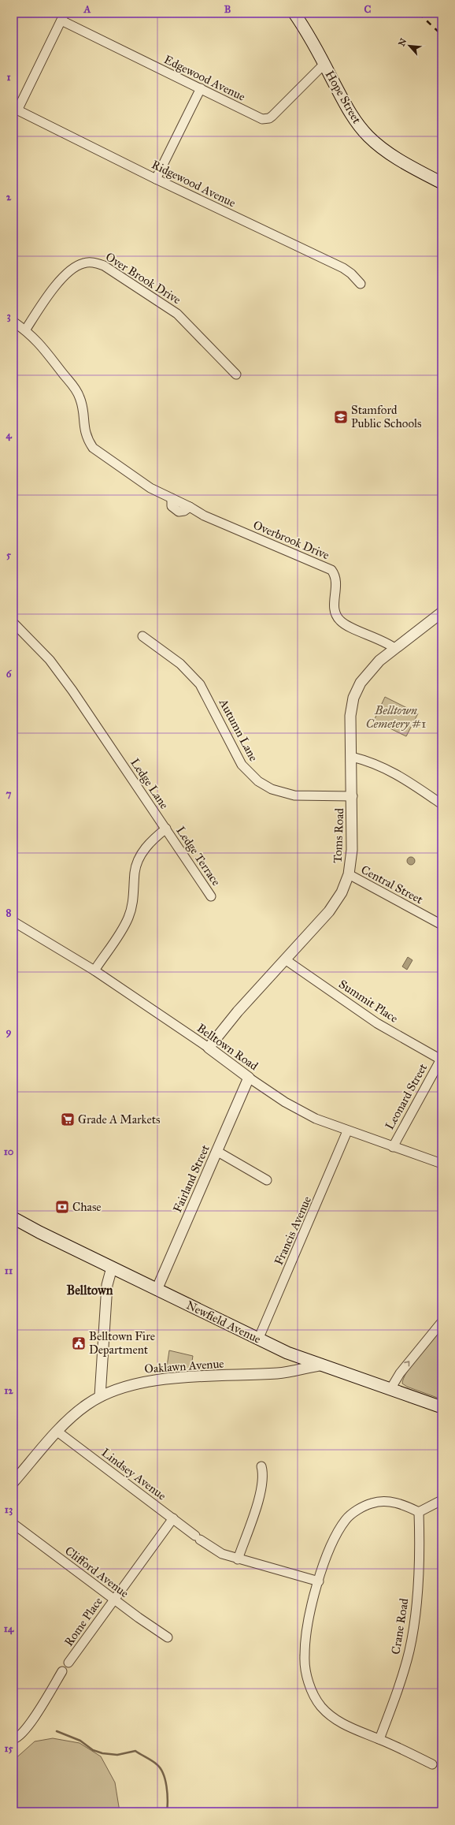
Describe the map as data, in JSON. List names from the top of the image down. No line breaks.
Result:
{"streets":{"main road":["Hope Street","Newfield Avenue"],"street":["Edgewood Avenue","Ridgewood Avenue","Over Brook Drive","Overbrook Drive","Autumn Lane","Ledge Lane","Toms Road","Ledge Terrace","Central Street","Summit Place","Belltown Road","Leonard Street","Fairland Street","Francis Avenue","Oaklawn Avenue","Lindsey Avenue","Clifford Avenue","Rome Place","Crane Road"]},"crossings":[["Edgewood Avenue","Hope Street"],["Over Brook Drive","Overbrook Drive"],["Overbrook Drive","Toms Road"],["Autumn Lane","Toms Road"],["Ledge Lane","Ledge Terrace"],["Toms Road","Central Street"],["Toms Road","Summit Place"],["Toms Road","Belltown Road"],["Summit Place","Leonard Street"],["Belltown Road","Leonard Street"],["Belltown Road","Fairland Street"],["Belltown Road","Francis Avenue"],["Fairland Street","Newfield Avenue"],["Francis Avenue","Newfield Avenue"],["Newfield Avenue","Oaklawn Avenue"],["Oaklawn Avenue","Lindsey Avenue"],["Lindsey Avenue","Rome Place"],["Clifford Avenue","Rome Place"]],"districts":["Belltown"],"parks":["Belltown Cemetery #1"],"places":{"school or university":["Stamford Public Schools"],"supermarket":["Grade A Markets"],"bank":["Chase"],"public building":["Belltown Fire Department"]},"north":"top left","grid":{"columns":["A","B","C"],"rows":["1","2","3","4","5","6","7","8","9","10","11","12","13","14","15"]}}
